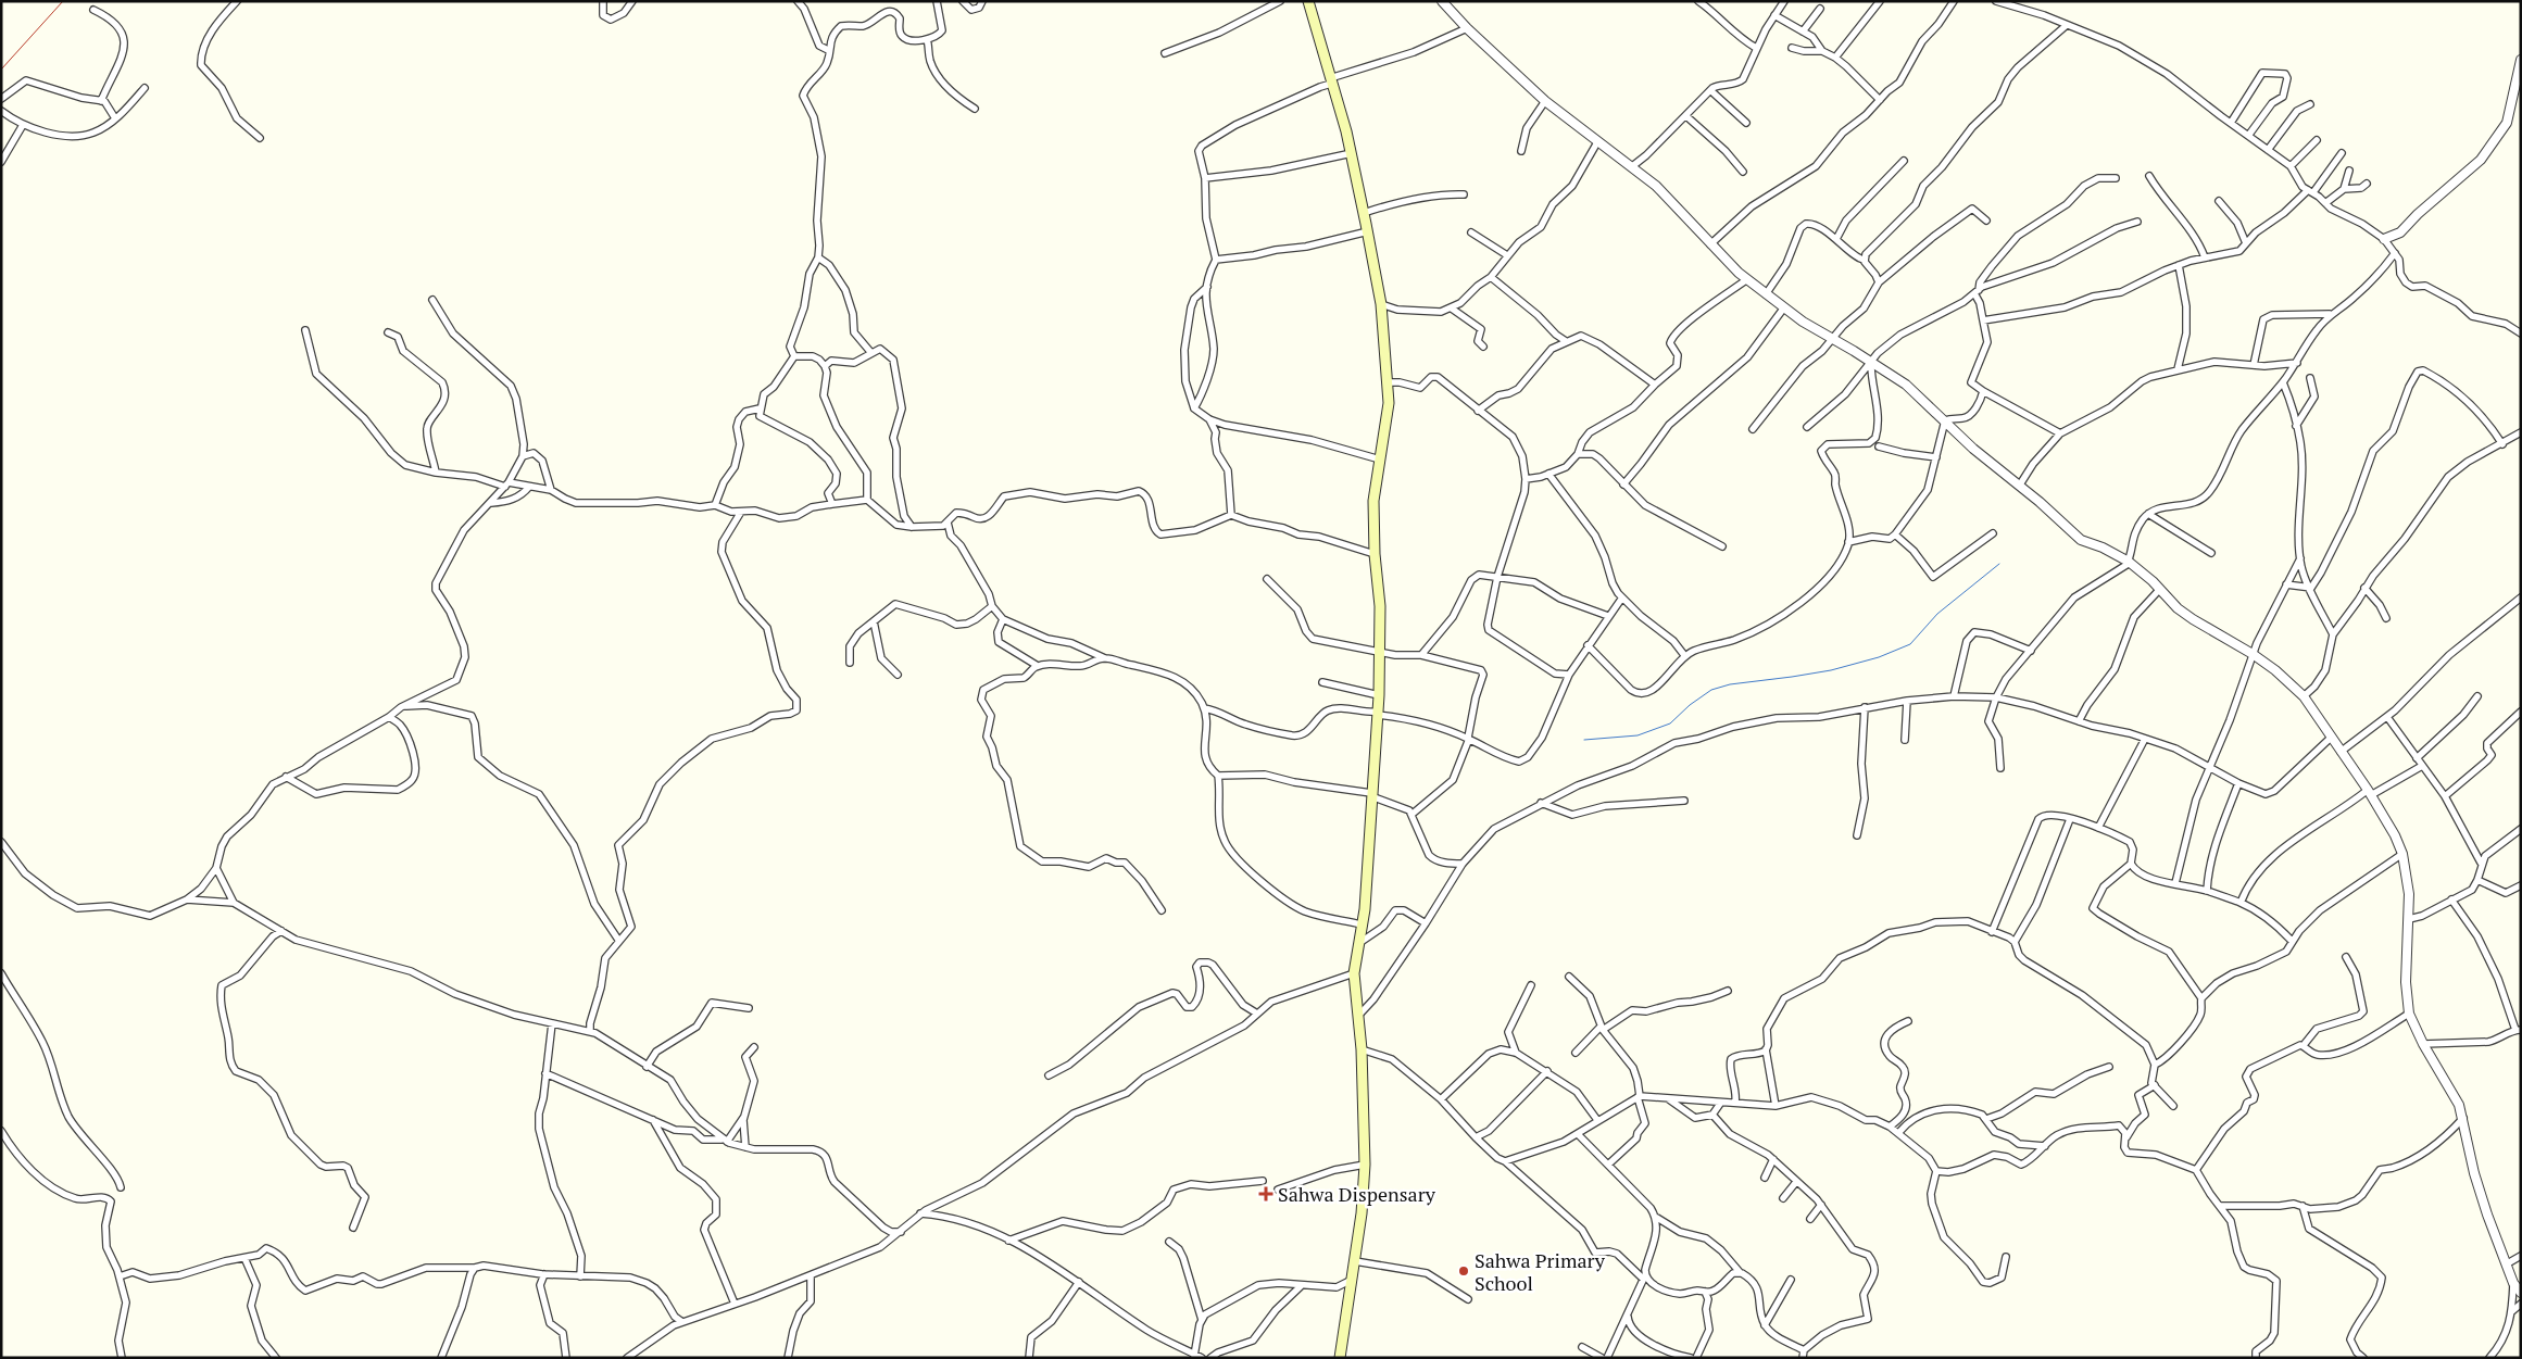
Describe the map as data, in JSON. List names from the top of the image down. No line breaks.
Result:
{"places":{"health":["Sahwa Dispensary"],"other":["Sahwa Primary School"]}}
